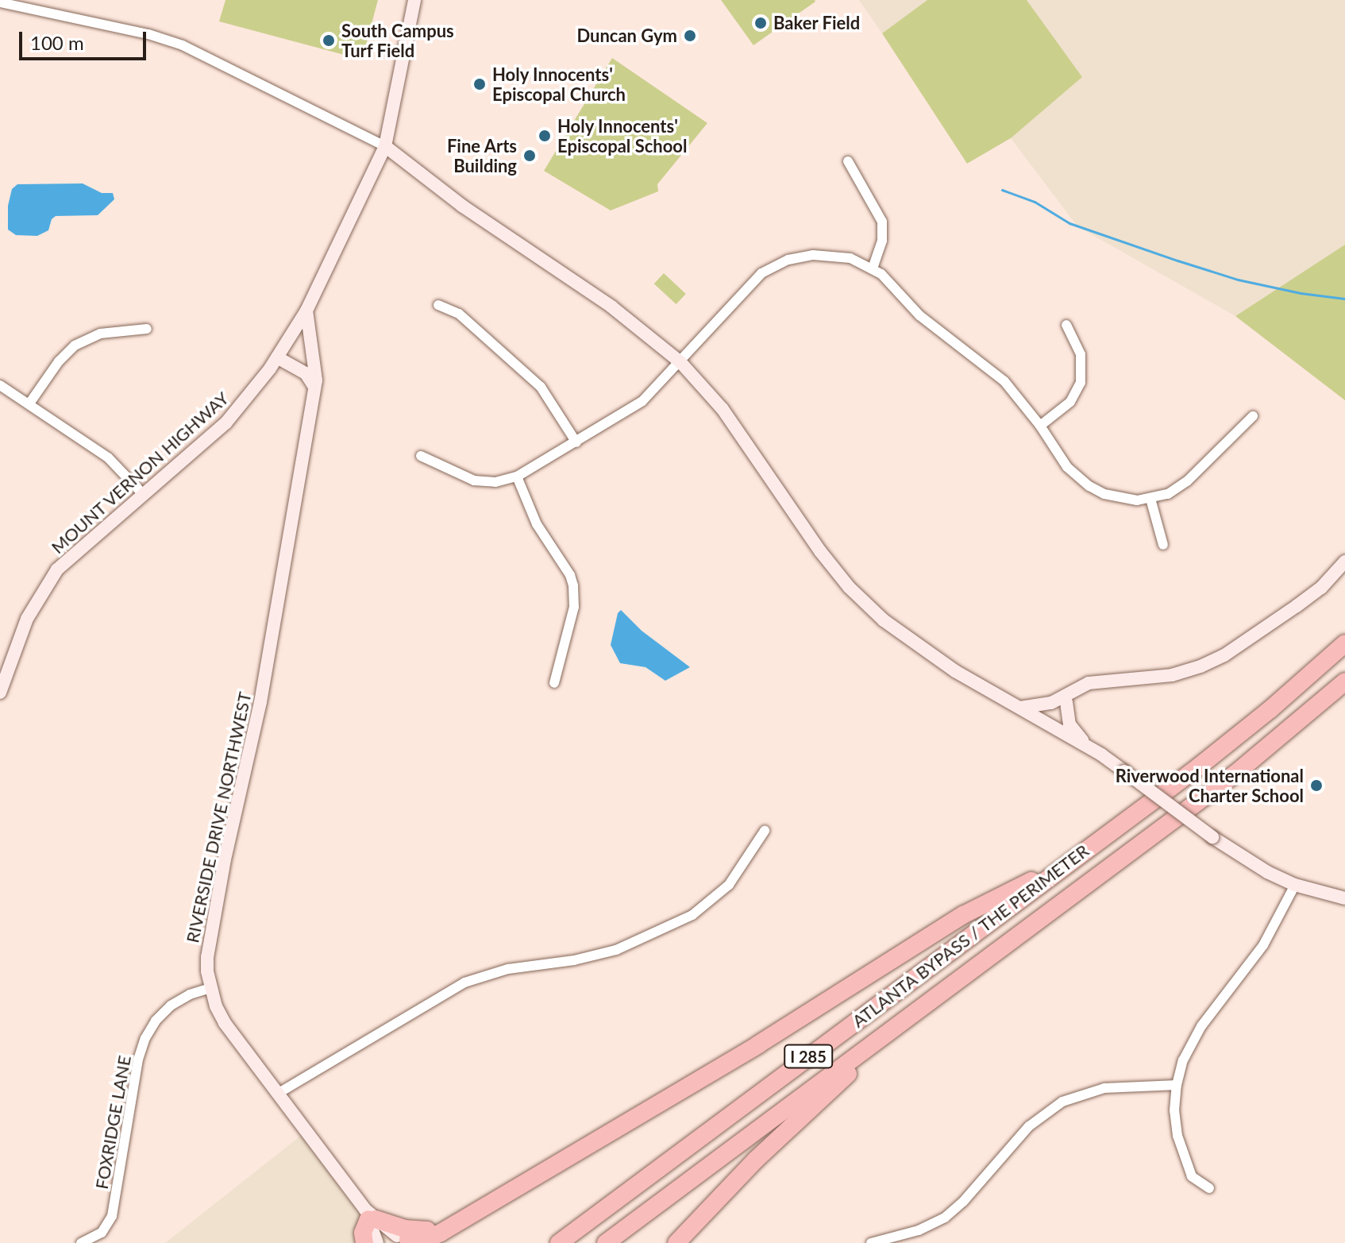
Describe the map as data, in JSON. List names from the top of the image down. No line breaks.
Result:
{"streets":{"highway":["ATLANTA BYPASS / THE PERIMETER","I 285"],"street":["MOUNT VERNON HIGHWAY","RIVERSIDE DRIVE NORTHWEST","FOXRIDGE LANE"]},"crossings":[["MOUNT VERNON HIGHWAY","RIVERSIDE DRIVE NORTHWEST"],["RIVERSIDE DRIVE NORTHWEST","FOXRIDGE LANE"]],"places":["Baker Field","Duncan Gym","South Campus Turf Field","Holy Innocents' Episcopal Church","Holy Innocents' Episcopal School","Fine Arts Building","Riverwood International Charter School"],"scale_bar":"100 m"}
